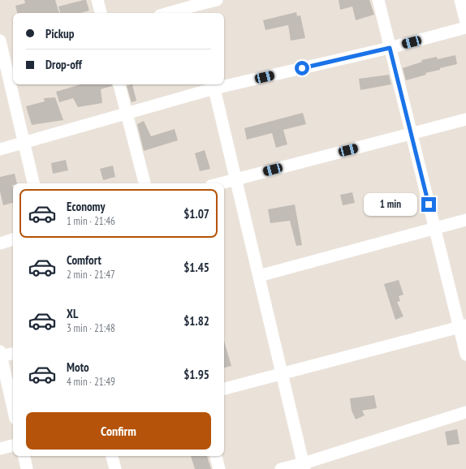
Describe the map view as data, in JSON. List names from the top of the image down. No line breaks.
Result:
{"page":{"banner":["Pickup","Drop-off"],"list":[{"name":"Economy","note":"1 min · 21:46","value":"$1.07"},{"name":"Comfort","note":"2 min · 21:47","value":"$1.45"},{"name":"XL","note":"3 min · 21:48","value":"$1.82"},{"name":"Moto","note":"4 min · 21:49","value":"$1.95"}],"bubble":"1 min","buttons":"Confirm"}}
